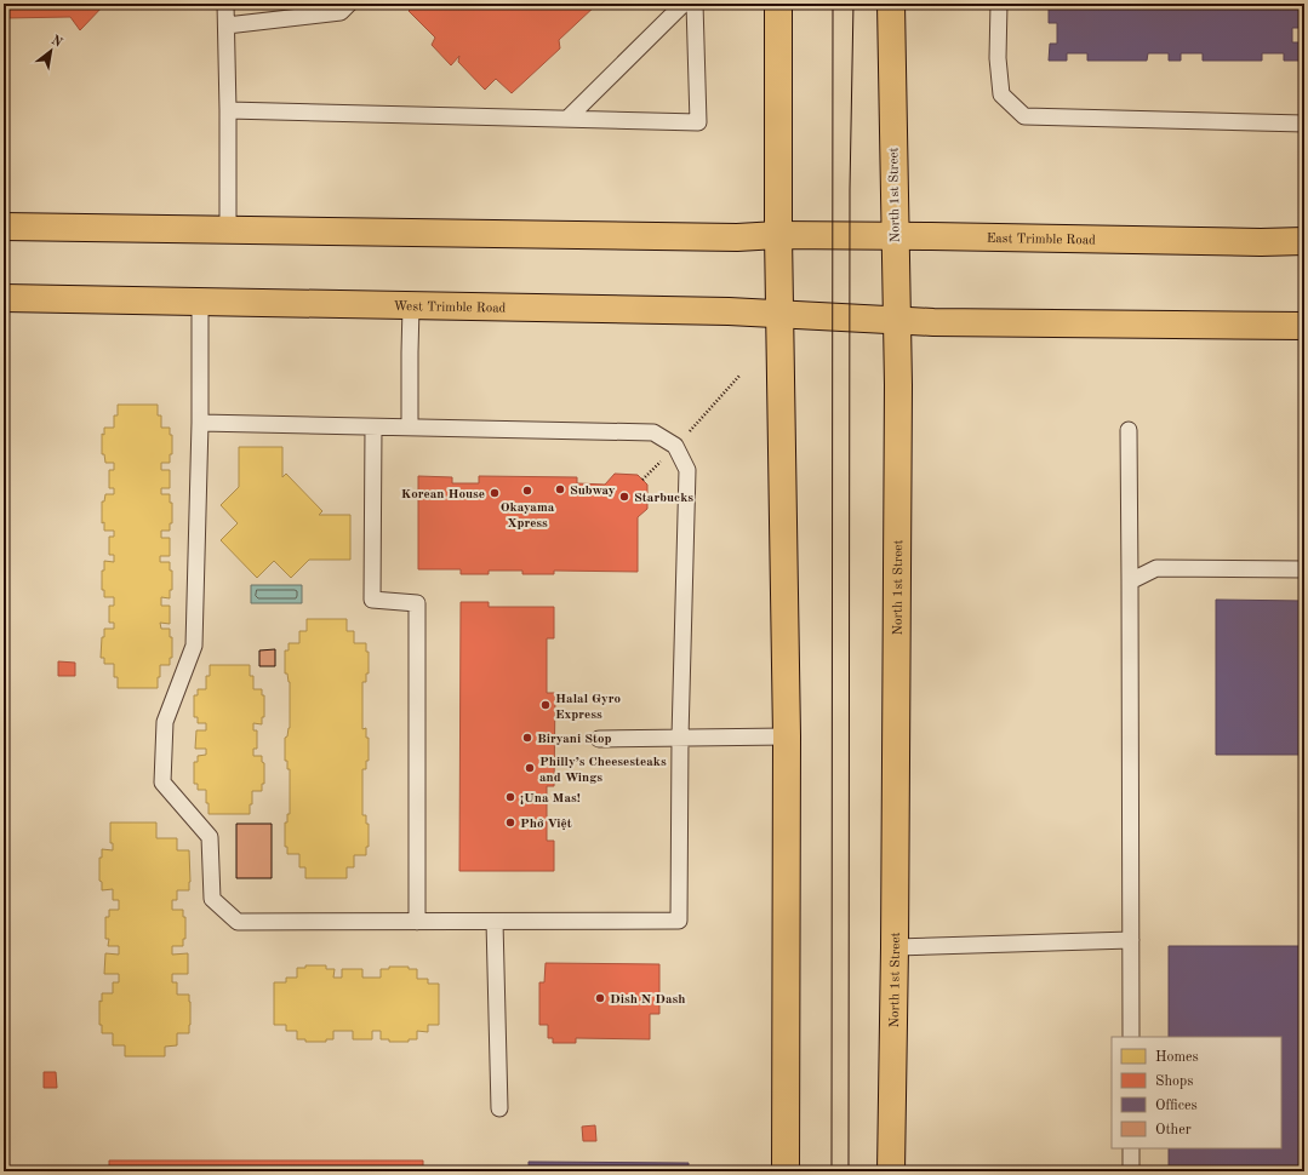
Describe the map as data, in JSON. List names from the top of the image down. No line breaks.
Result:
{"streets":{"main road":["North 1st Street","East Trimble Road","West Trimble Road"]},"crossings":[["North 1st Street","East Trimble Road"],["North 1st Street","West Trimble Road"]],"places":["Subway","Okayama Xpress","Korean House","Starbucks","Halal Gyro Express","Biryani Stop","Philly’s Cheesesteaks and Wings","¡Una Mas!","Phở Việt","Dish N Dash"],"legend":["Homes","Shops","Offices","Other"],"north":"top right"}
